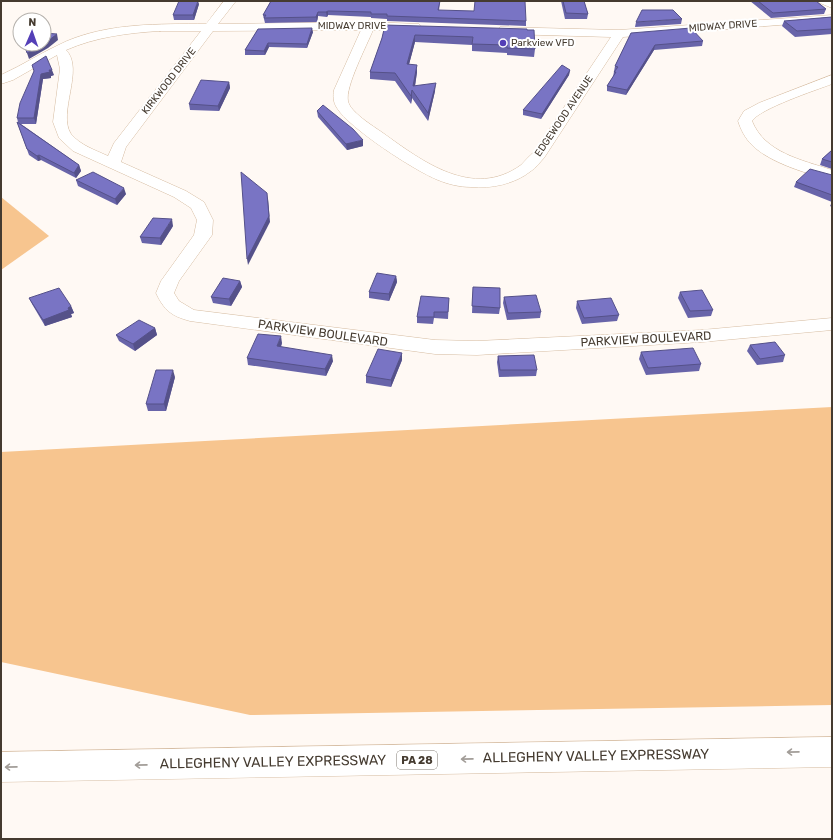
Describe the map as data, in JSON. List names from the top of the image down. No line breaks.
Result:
{"streets":{"main road":["MIDWAY DRIVE","KIRKWOOD DRIVE","EDGEWOOD AVENUE","PARKVIEW BOULEVARD","ALLEGHENY VALLEY EXPRESSWAY","PA 28"]},"crossings":[["MIDWAY DRIVE","KIRKWOOD DRIVE"],["MIDWAY DRIVE","EDGEWOOD AVENUE"],["MIDWAY DRIVE","PARKVIEW BOULEVARD"],["KIRKWOOD DRIVE","PARKVIEW BOULEVARD"]],"one_way":["ALLEGHENY VALLEY EXPRESSWAY"],"places":["Parkview VFD"],"north":"top"}
